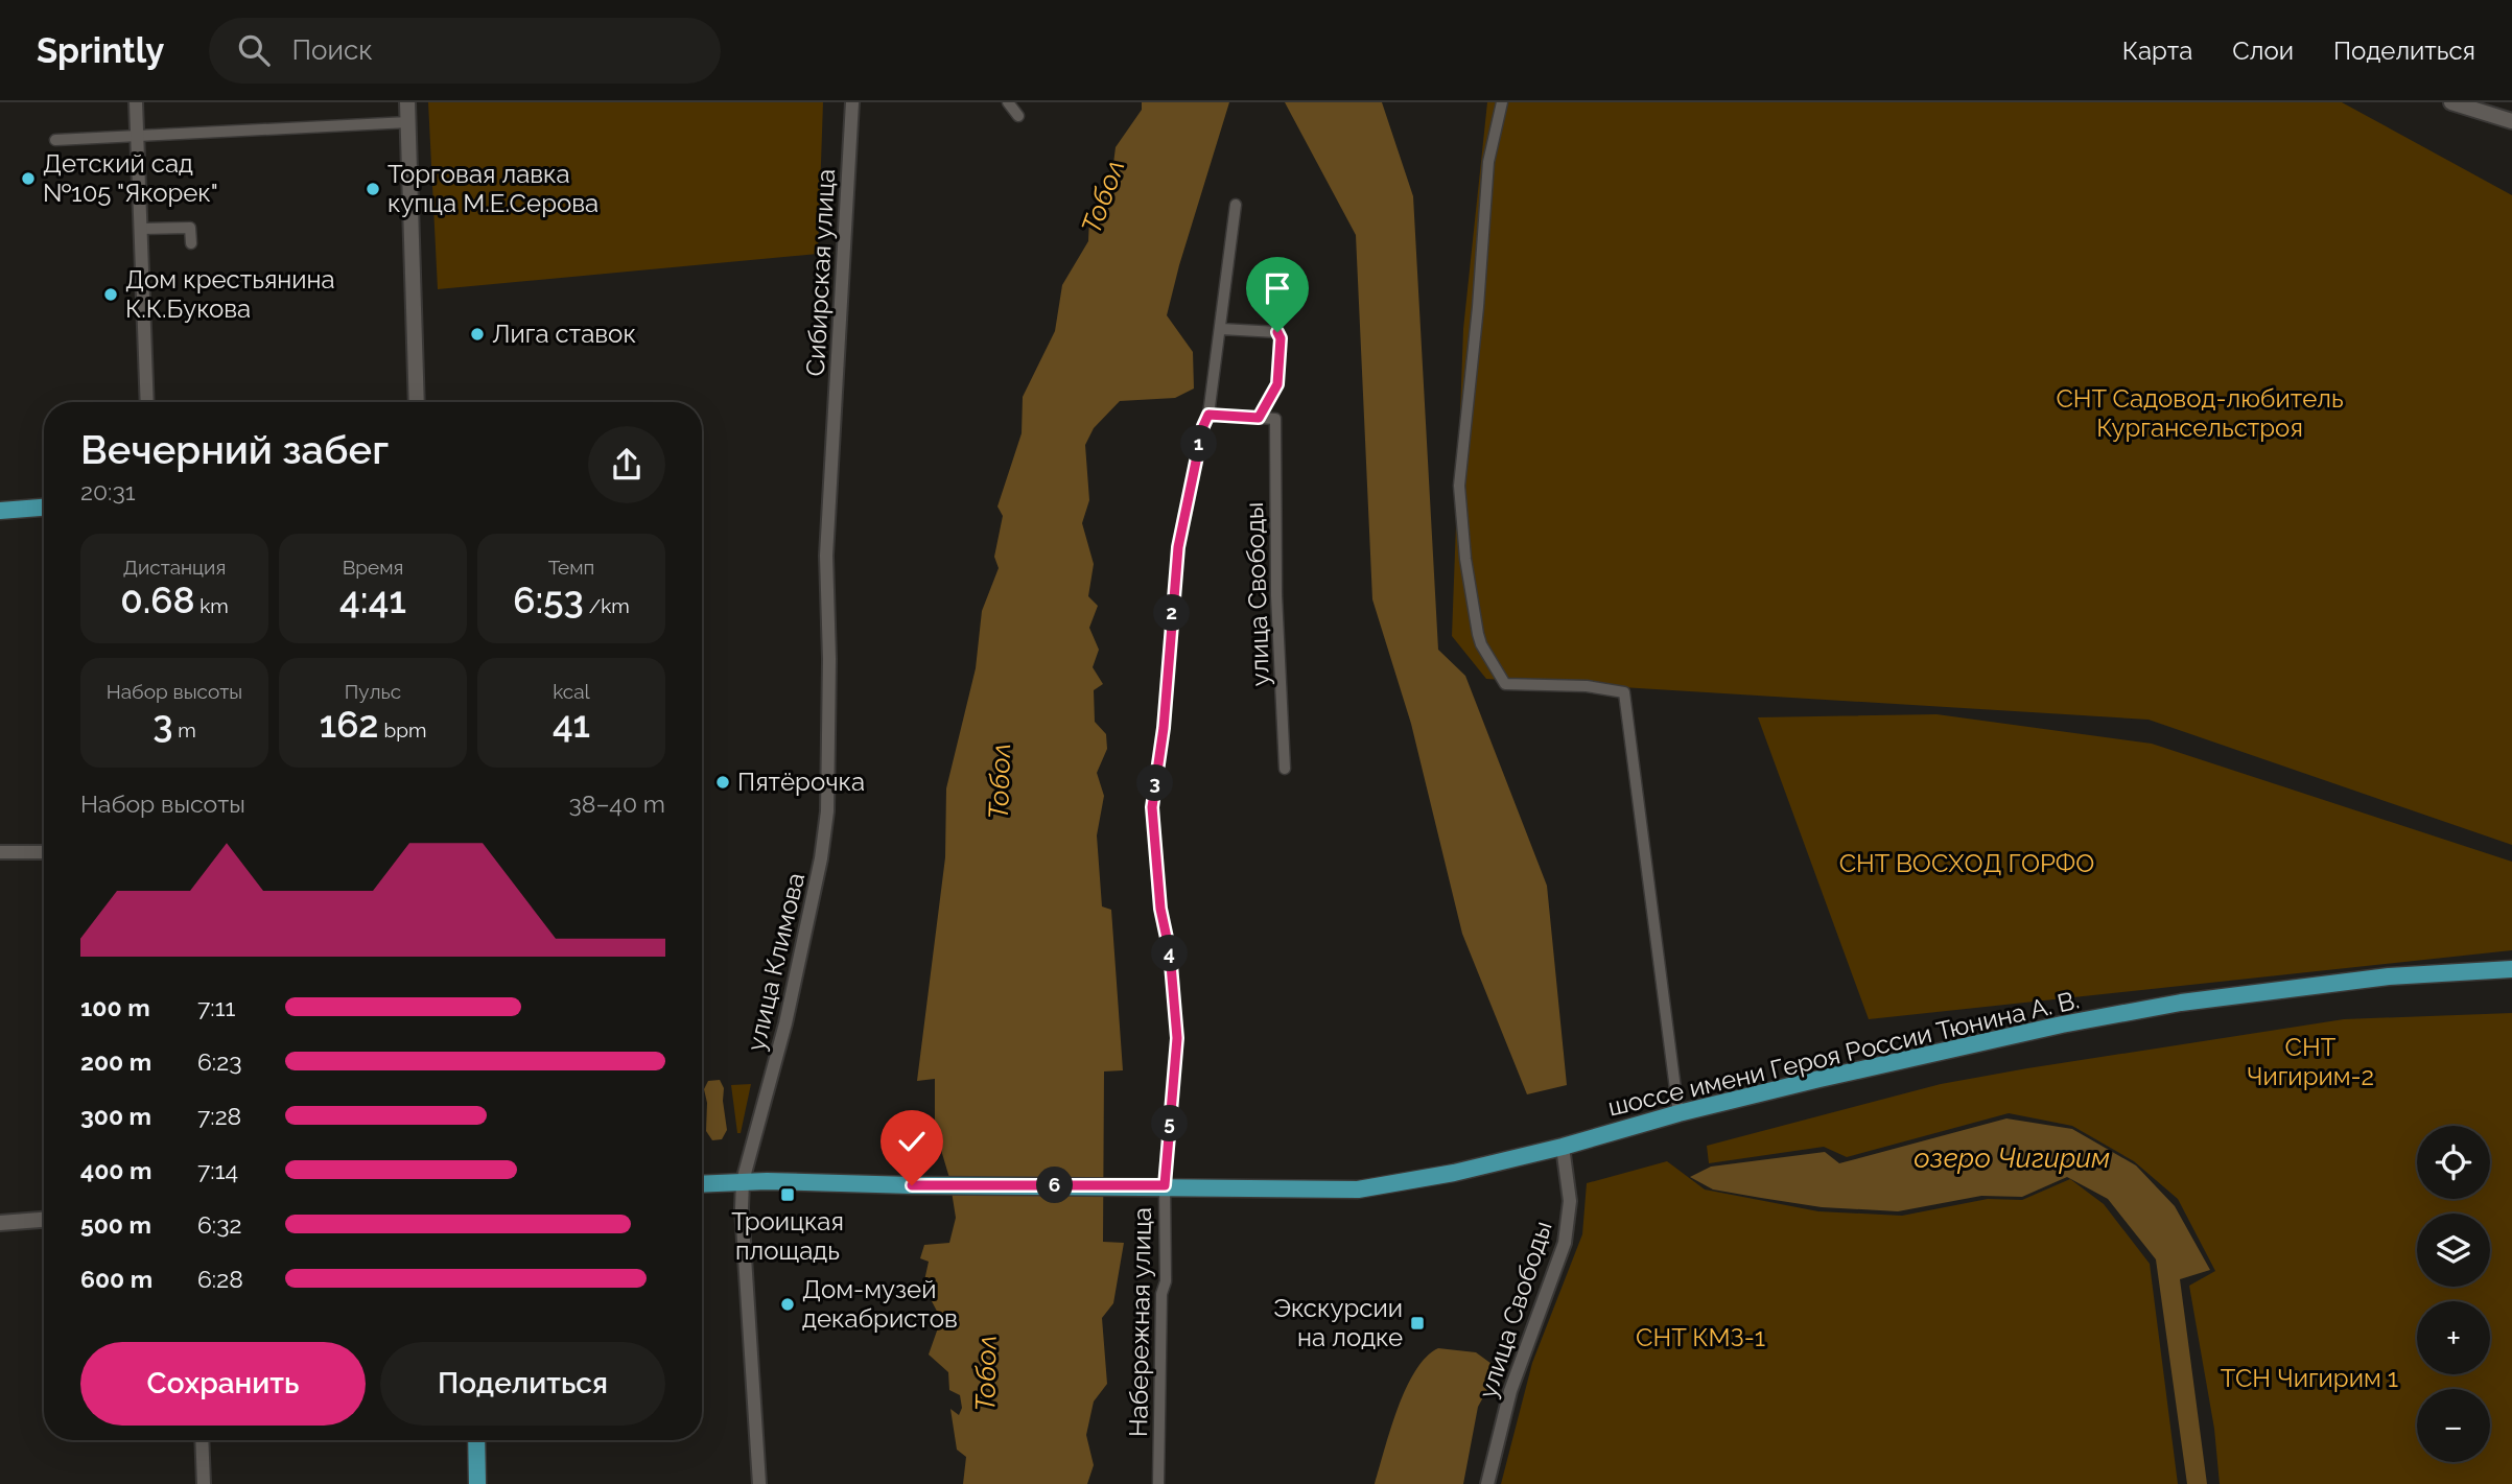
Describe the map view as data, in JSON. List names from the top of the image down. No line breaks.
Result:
{"streets":{"main road":["шоссе имени Героя России Тюнина А. В."],"street":["Сибирская улица","улица Свободы","улица Климова","Набережная улица"]},"crossings":[["Сибирская улица","улица Климова"],["улица Свободы","шоссе имени Героя России Тюнина А. В."],["улица Климова","шоссе имени Героя России Тюнина А. В."],["шоссе имени Героя России Тюнина А. В.","Набережная улица"]],"water":["Тобол","озеро Чигирим"],"parks":["СНТ Садовод-любитель Кургансельстроя","СНТ ВОСХОД ГОРФО","СНТ Чигирим-2","СНТ КМЗ-1","ТСН Чигирим 1"],"places":{"other":["Детский сад №105 \"Якорек\"","Торговая лавка купца М.Е.Серова","Дом крестьянина К.К.Букова","Лига ставок","Пятёрочка","Дом-музей декабристов"],"transit":["Троицкая площадь","Экскурсии на лодке"]},"page":{"header":"Sprintly","search":"Поиск","nav":["Карта","Слои","Поделиться"],"heading":["Вечерний забег","20:31"],"pins":["1","2","3","4","5","6"],"stats":[["Дистанция","0.68 km"],["Время","4:41"],["Темп","6:53 /km"],["Набор высоты","3 m"],["Пульс","162 bpm"],["kcal","41"]],"chart":["Набор высоты","38–40 m"],"list":[{"name":"100 m","note":"7:11"},{"name":"200 m","note":"6:23"},{"name":"300 m","note":"7:28"},{"name":"400 m","note":"7:14"},{"name":"500 m","note":"6:32"},{"name":"600 m","note":"6:28"}],"map_buttons":["+","−"],"buttons":["Сохранить","Поделиться"]}}
